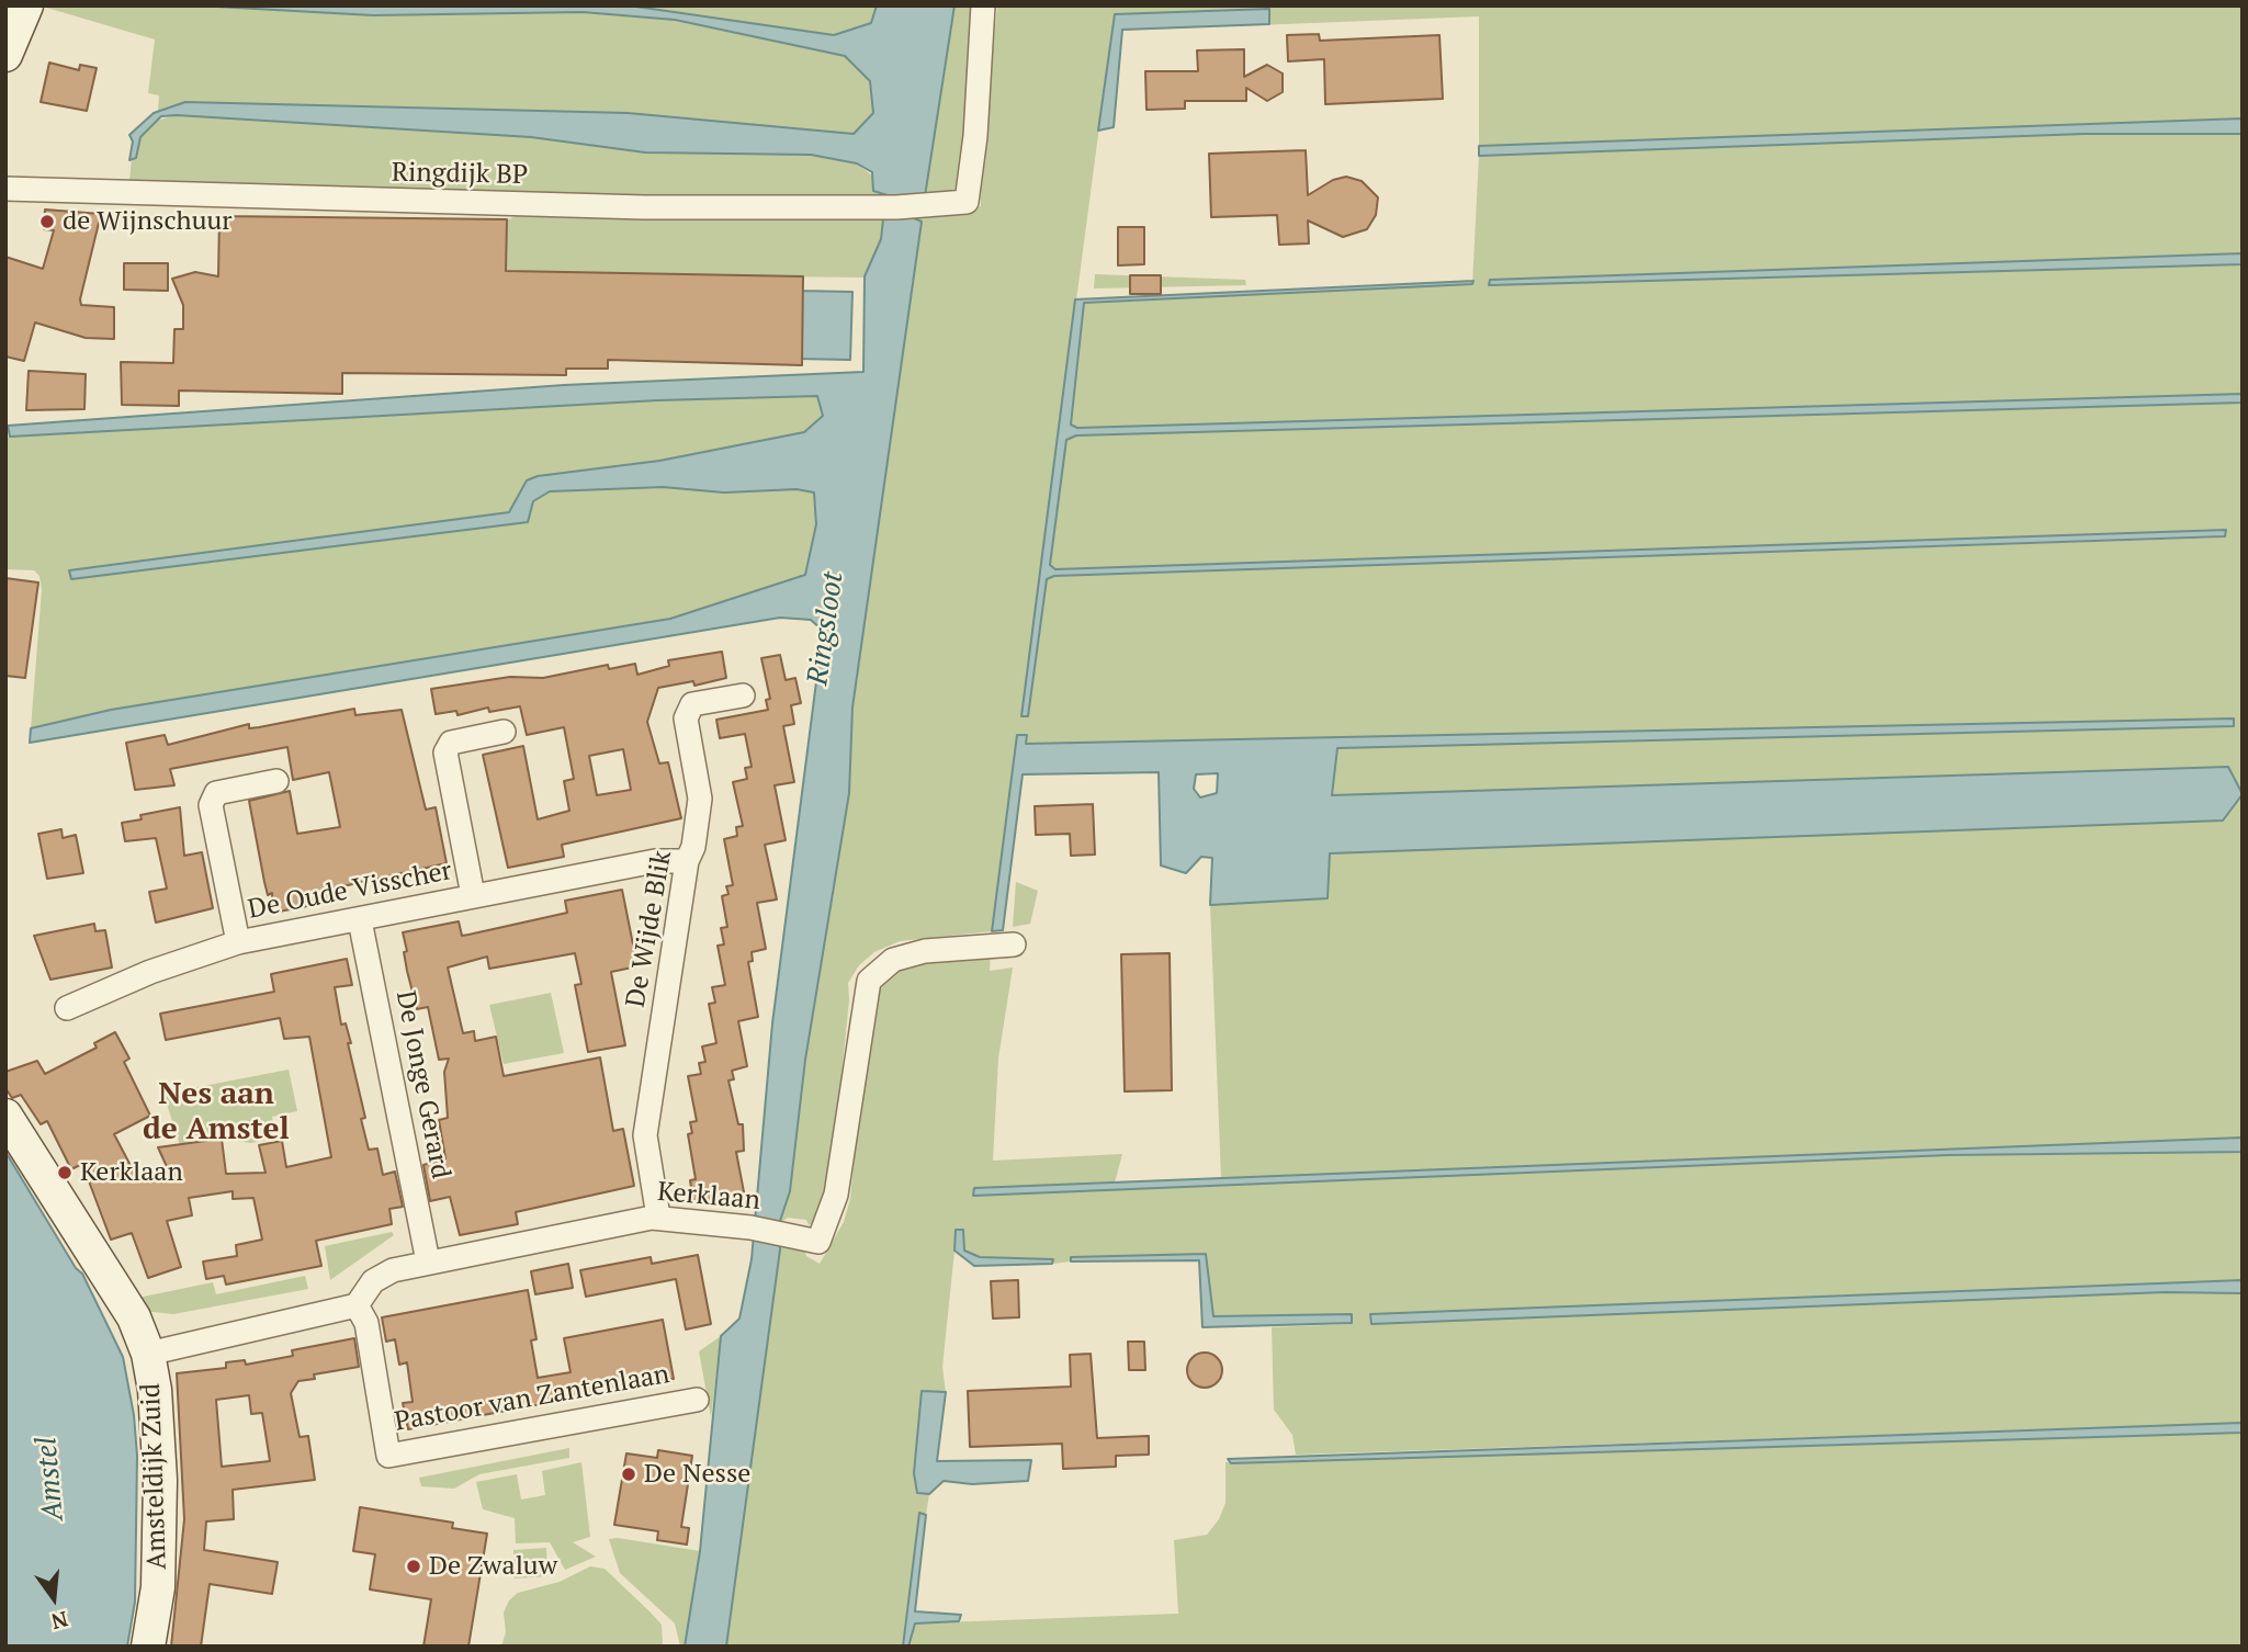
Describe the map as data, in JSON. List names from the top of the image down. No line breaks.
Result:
{"streets":{"street":["Ringdijk BP","De Oude Visscher","De Wijde Blik","De Jonge Gerard","Kerklaan","Pastoor van Zantenlaan","Amsteldijk Zuid"]},"crossings":[["De Oude Visscher","De Wijde Blik"],["De Oude Visscher","De Jonge Gerard"],["De Wijde Blik","Kerklaan"],["De Jonge Gerard","Kerklaan"],["Kerklaan","Pastoor van Zantenlaan"]],"districts":["Nes aan de Amstel"],"water":["Ringsloot","Amstel"],"places":["de Wijnschuur","Kerklaan","De Nesse","De Zwaluw"],"north":"bottom"}
